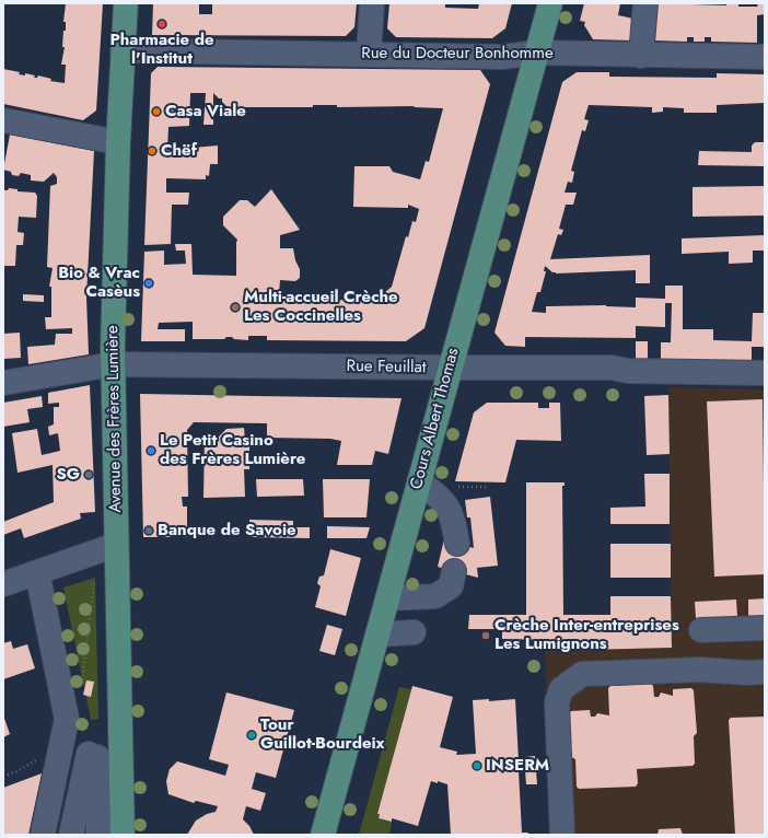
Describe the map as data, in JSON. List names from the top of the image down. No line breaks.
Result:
{"streets":{"main road":["Avenue des Frères Lumière","Cours Albert Thomas"],"street":["Rue du Docteur Bonhomme","Rue Feuillat"]},"crossings":[["Rue du Docteur Bonhomme","Avenue des Frères Lumière"],["Rue du Docteur Bonhomme","Cours Albert Thomas"],["Rue Feuillat","Avenue des Frères Lumière"],["Rue Feuillat","Cours Albert Thomas"]],"places":["Pharmacie de l'Institut","Casa Viale","Chëf","Bio & Vrac Casèus","Multi-accueil Crèche Les Coccinelles","Le Petit Casino des Frères Lumière","SG","Banque de Savoie","Crèche Inter-entreprises Les Lumignons","Tour Guillot-Bourdeix","INSERM"]}
